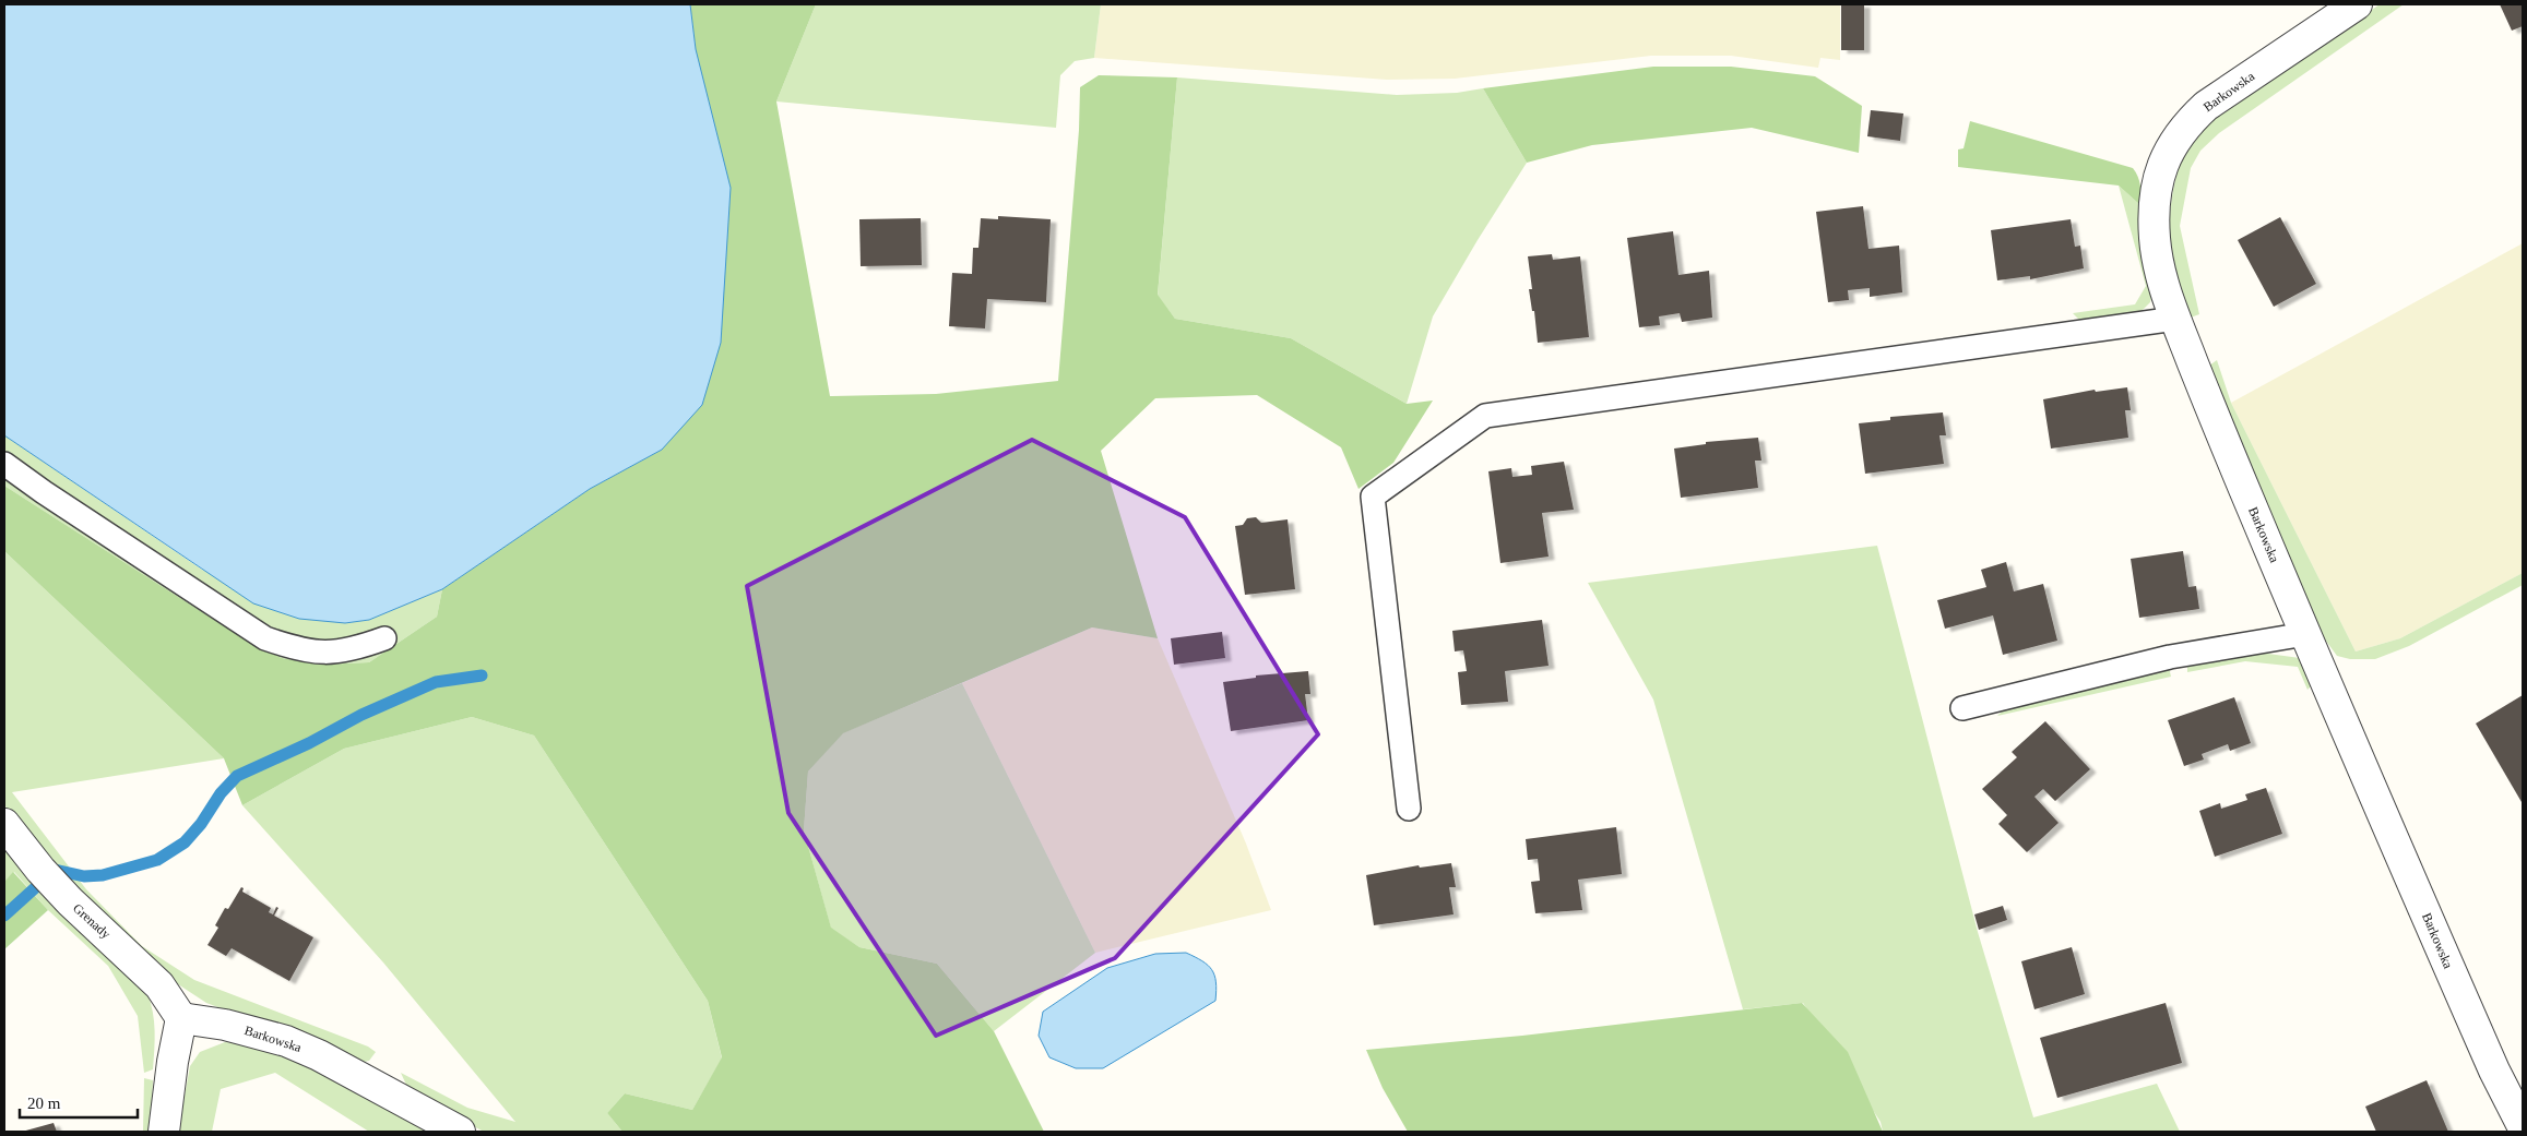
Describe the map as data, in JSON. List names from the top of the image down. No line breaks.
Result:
{"streets":{"street":["Barkowska","Grenady"]},"crossings":[["Barkowska","Grenady"]],"scale_bar":"20 m"}
